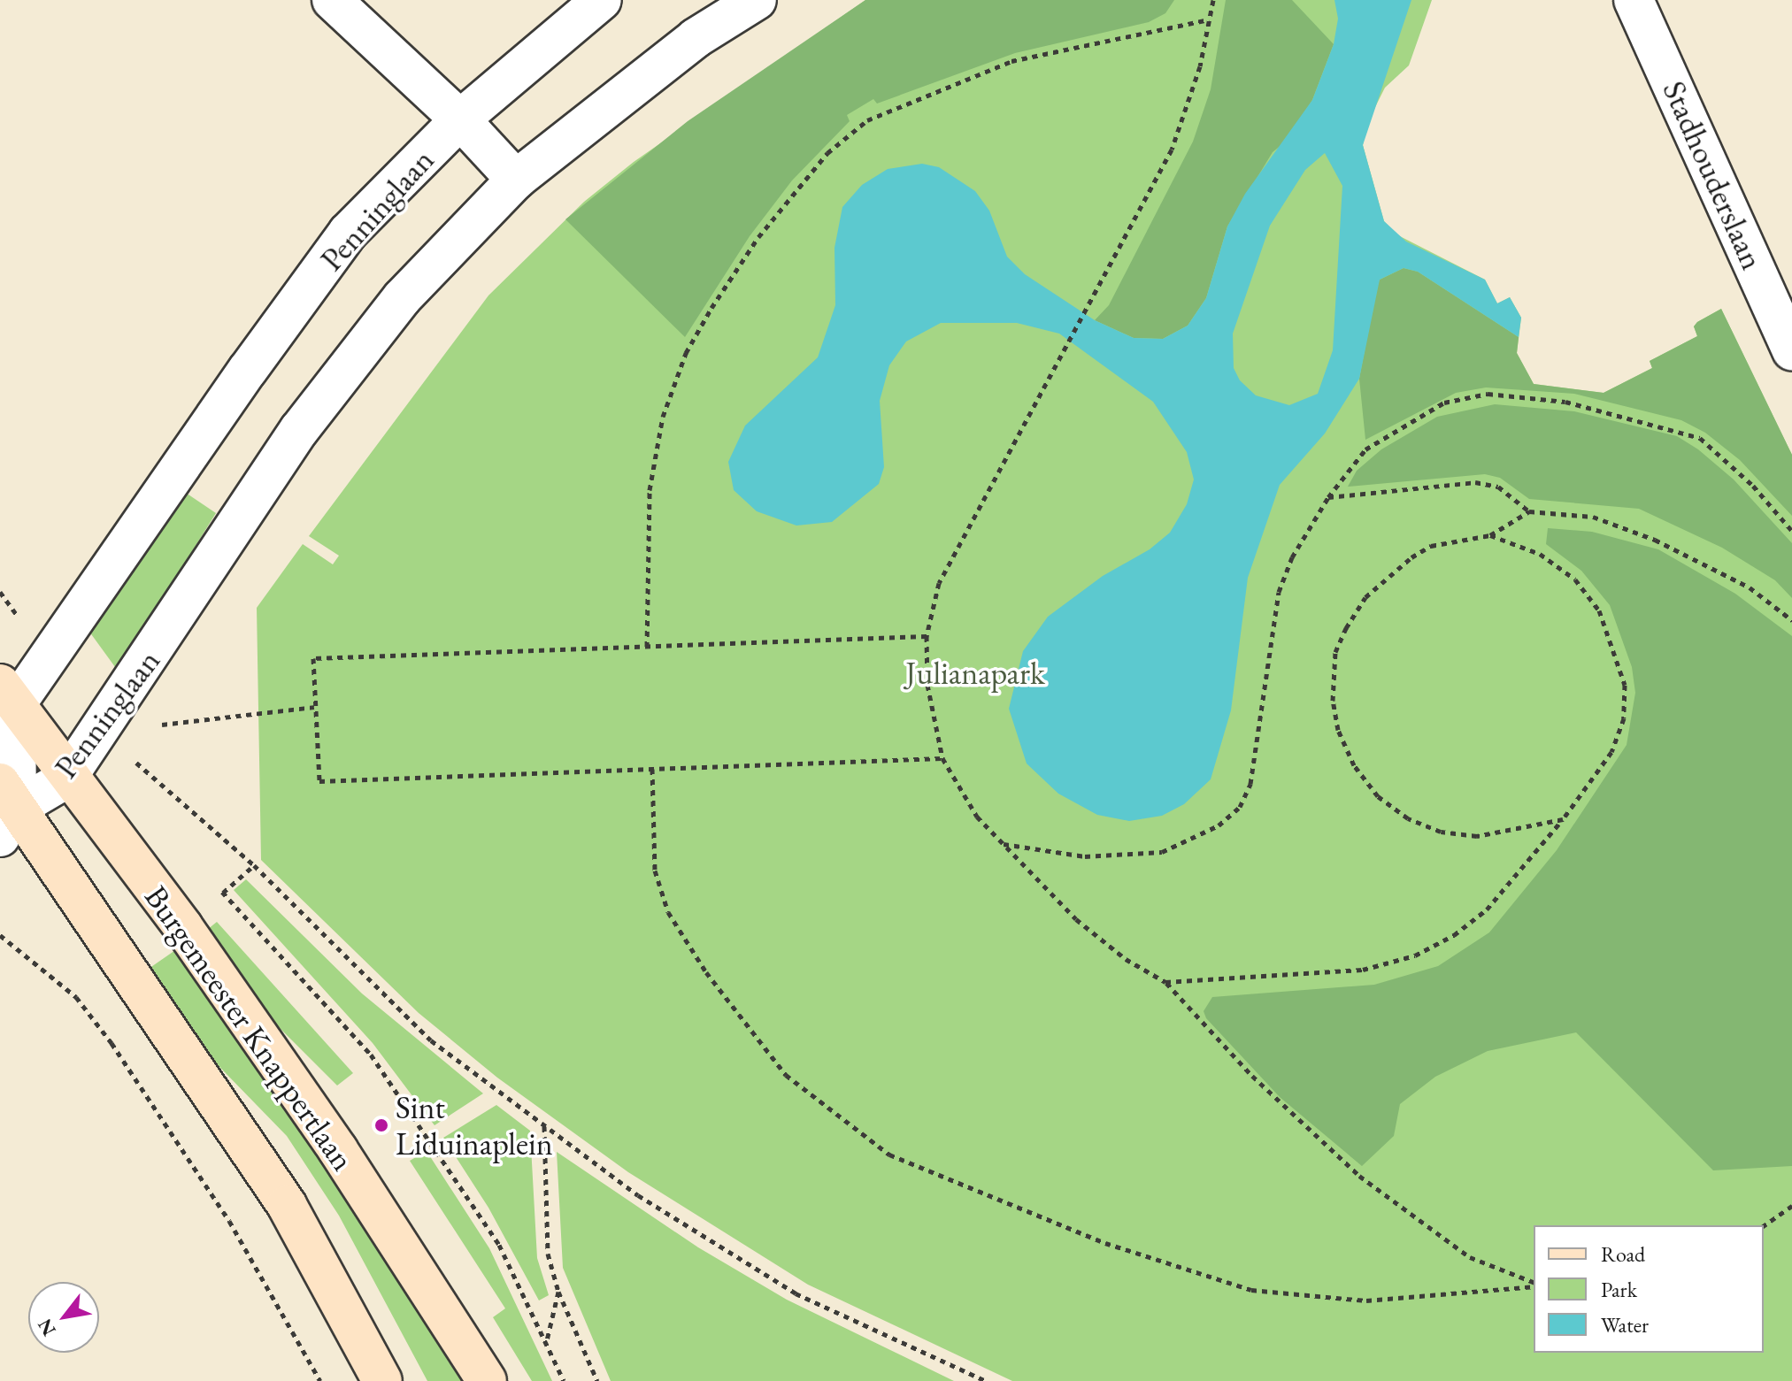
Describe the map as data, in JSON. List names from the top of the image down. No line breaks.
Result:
{"streets":{"main road":["Burgemeester Knappertlaan"],"street":["Stadhouderslaan","Penninglaan"]},"crossings":[["Penninglaan","Burgemeester Knappertlaan"]],"parks":["Julianapark"],"places":["Sint Liduinaplein"],"legend":["Road","Park","Water"],"north":"bottom left"}
